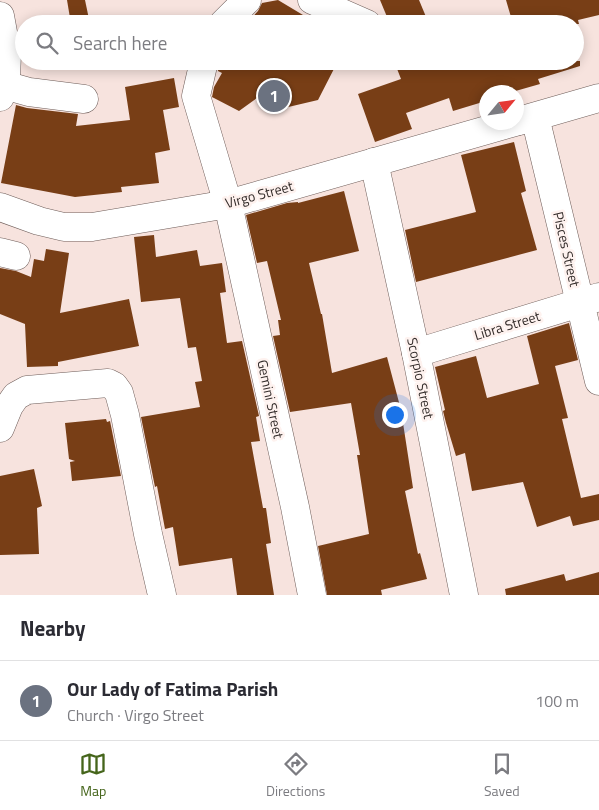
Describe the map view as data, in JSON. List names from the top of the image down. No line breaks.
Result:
{"streets":{"street":["Virgo Street","Pisces Street","Libra Street","Scorpio Street","Gemini Street"]},"crossings":[["Virgo Street","Scorpio Street"],["Virgo Street","Gemini Street"],["Pisces Street","Libra Street"],["Libra Street","Scorpio Street"]],"north":"top right","page":{"search":"Search here","pins":"1","heading":"Nearby","list":[{"mark":"1","name":"Our Lady of Fatima Parish","note":"Church · Virgo Street","value":"100 m"}],"nav":["Map","Directions","Saved"]}}
